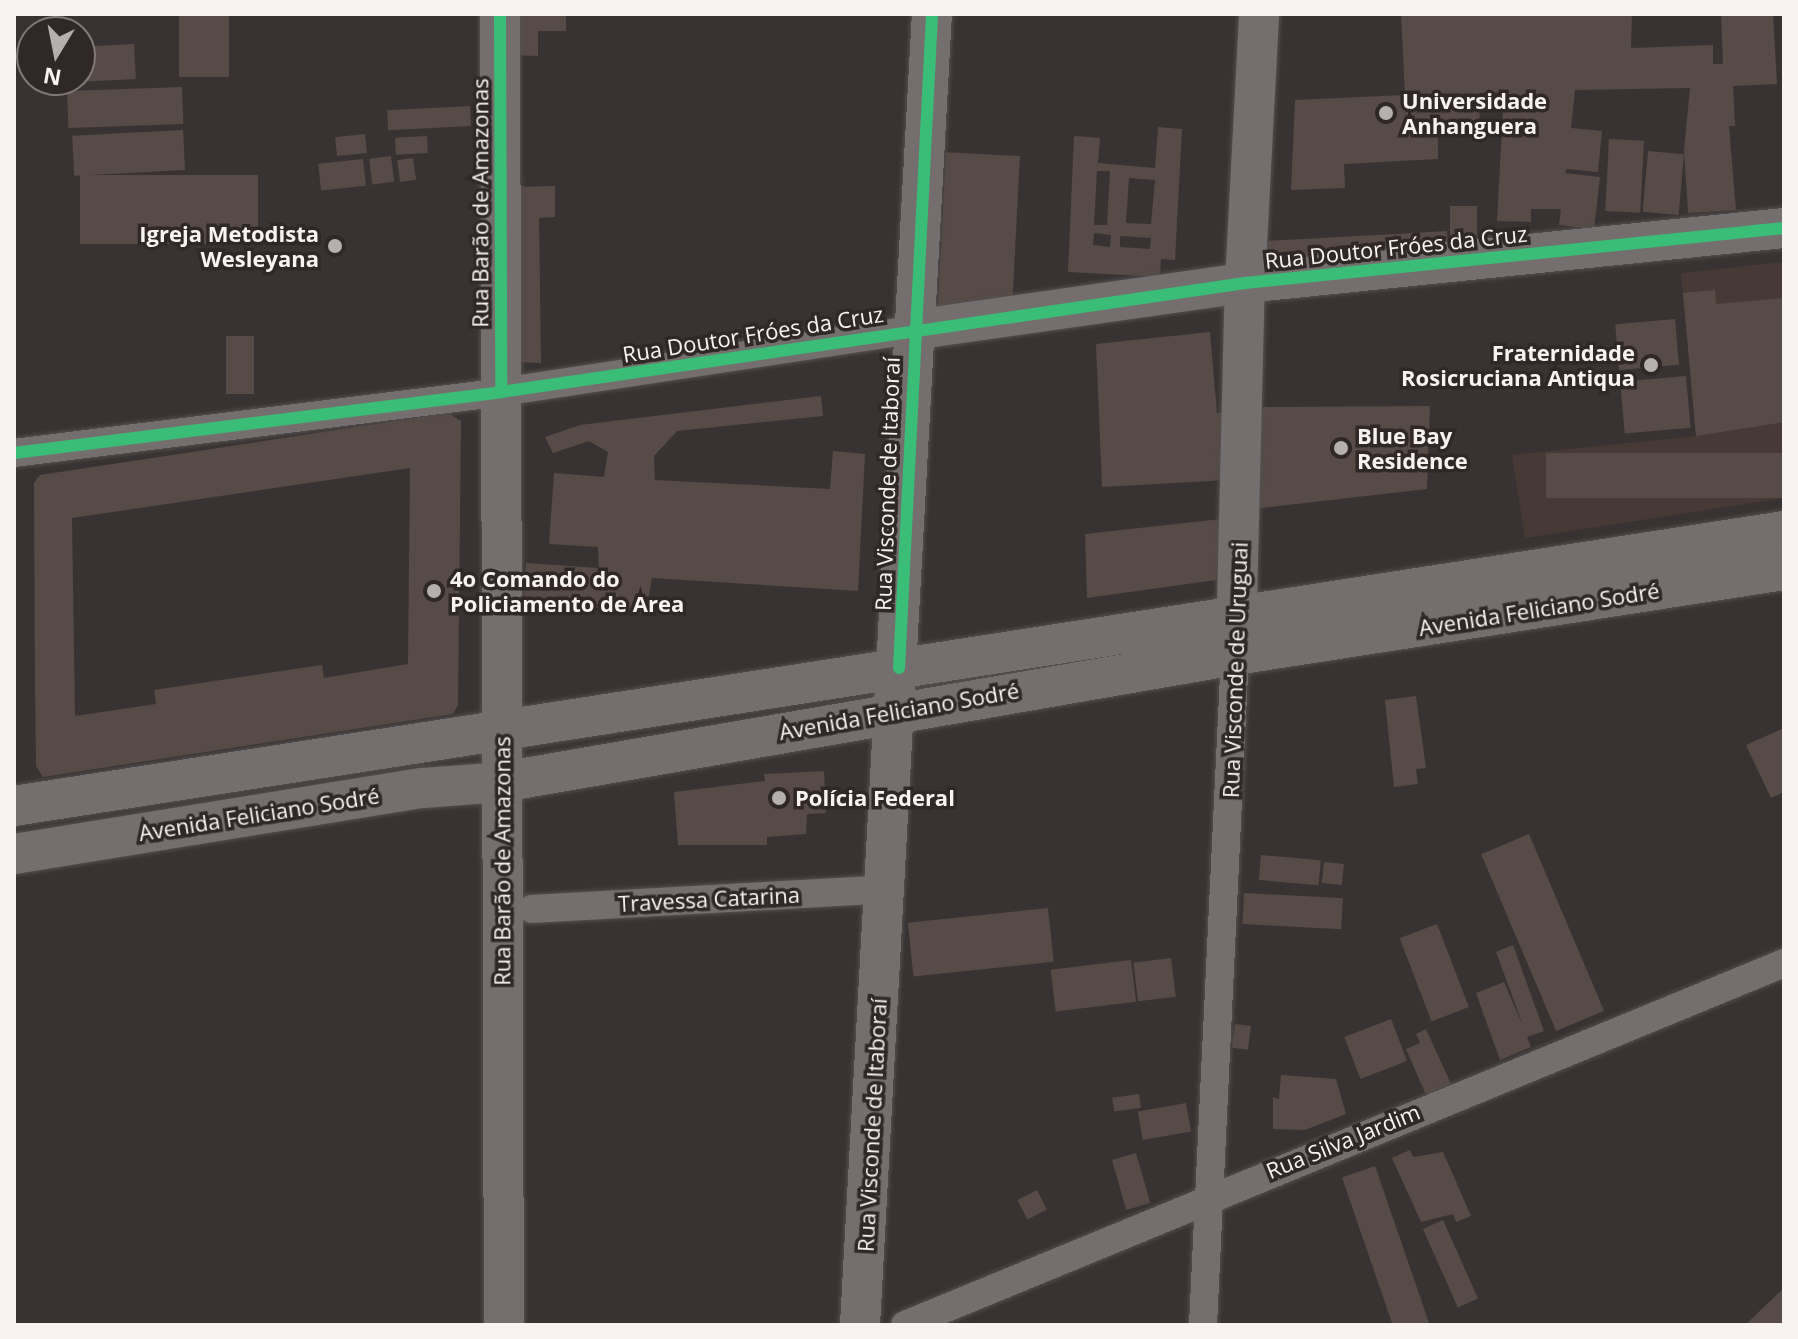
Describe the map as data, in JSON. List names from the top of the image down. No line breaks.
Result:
{"streets":{"main road":["Rua Barão de Amazonas","Rua Doutor Fróes da Cruz","Rua Visconde de Itaboraí","Avenida Feliciano Sodré","Rua Visconde de Uruguai"],"street":["Travessa Catarina","Rua Silva Jardim"]},"crossings":[["Rua Barão de Amazonas","Rua Doutor Fróes da Cruz"],["Rua Barão de Amazonas","Avenida Feliciano Sodré"],["Rua Doutor Fróes da Cruz","Rua Visconde de Itaboraí"],["Rua Doutor Fróes da Cruz","Rua Visconde de Uruguai"],["Rua Visconde de Itaboraí","Avenida Feliciano Sodré"],["Rua Visconde de Itaboraí","Travessa Catarina"],["Avenida Feliciano Sodré","Rua Visconde de Uruguai"],["Rua Visconde de Uruguai","Rua Silva Jardim"]],"places":["Universidade Anhanguera","Igreja Metodista Wesleyana","Fraternidade Rosicruciana Antiqua","Blue Bay Residence","4o Comando do Policiamento de Area","Polícia Federal"],"north":"bottom"}
